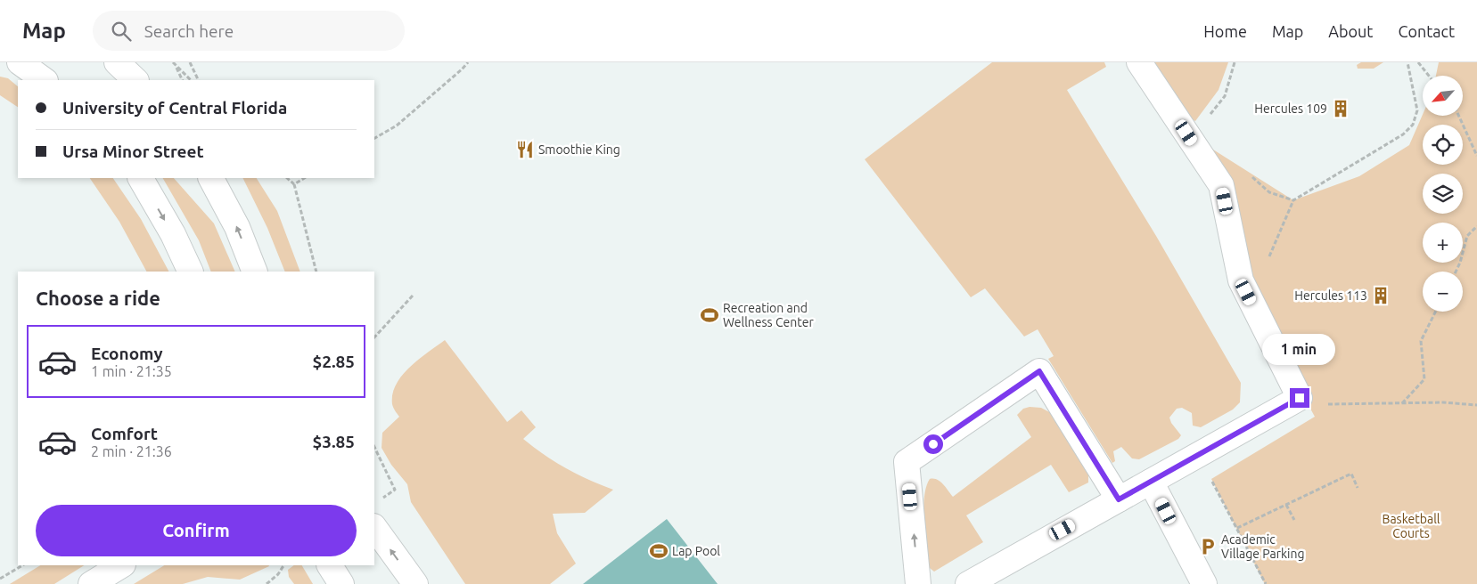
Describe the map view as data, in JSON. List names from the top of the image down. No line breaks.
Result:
{"parks":["Basketball Courts"],"places":{"building":["Hercules 109","Hercules 113"],"restaurant":["Smoothie King"],"sports":["Recreation and Wellness Center","Lap Pool"],"parking":["Academic Village Parking"]},"north":"bottom left","page":{"header":"Map","search":"Search here","nav":["Home","Map","About","Contact"],"map_buttons":["+","−"],"banner":["University of Central Florida","Ursa Minor Street"],"heading":"Choose a ride","list":[{"name":"Economy","note":"1 min · 21:35","value":"$2.85"},{"name":"Comfort","note":"2 min · 21:36","value":"$3.85"}],"bubble":"1 min","buttons":"Confirm"}}
